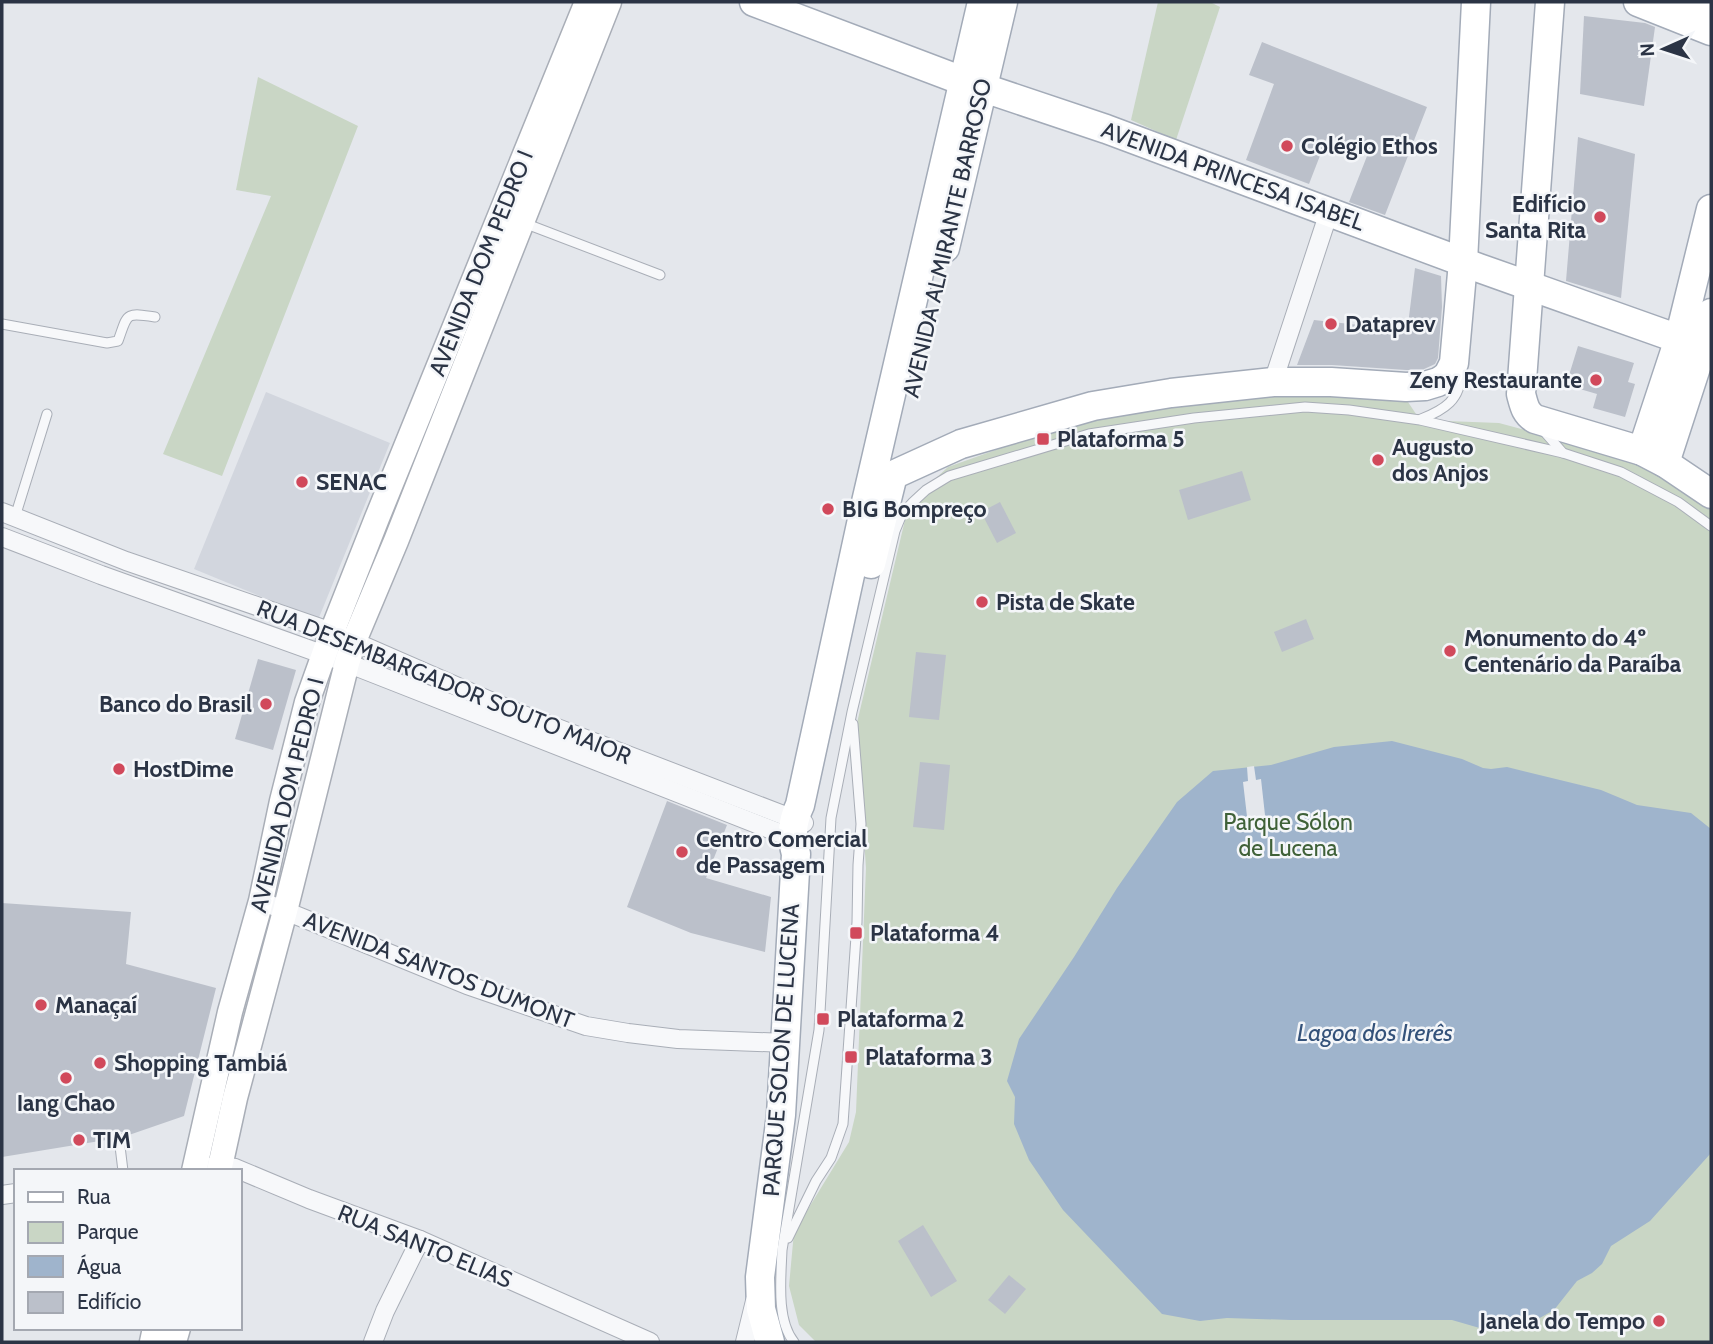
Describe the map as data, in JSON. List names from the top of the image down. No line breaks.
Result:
{"streets":{"main road":["AVENIDA PRINCESA ISABEL","AVENIDA ALMIRANTE BARROSO","AVENIDA DOM PEDRO I","PARQUE SOLON DE LUCENA"],"street":["RUA DESEMBARGADOR SOUTO MAIOR","AVENIDA SANTOS DUMONT","RUA SANTO ELIAS"]},"crossings":[["AVENIDA PRINCESA ISABEL","AVENIDA ALMIRANTE BARROSO"],["AVENIDA DOM PEDRO I","RUA DESEMBARGADOR SOUTO MAIOR"],["AVENIDA DOM PEDRO I","AVENIDA SANTOS DUMONT"],["AVENIDA DOM PEDRO I","RUA SANTO ELIAS"],["RUA DESEMBARGADOR SOUTO MAIOR","PARQUE SOLON DE LUCENA"],["AVENIDA SANTOS DUMONT","PARQUE SOLON DE LUCENA"]],"water":["Lagoa dos Irerês"],"parks":["Parque Sólon de Lucena"],"places":{"other":["Colégio Ethos","Edifício Santa Rita","Dataprev","Zeny Restaurante","Augusto dos Anjos","SENAC","BIG Bompreço","Pista de Skate","Monumento do 4º Centenário da Paraíba","Banco do Brasil","HostDime","Centro Comercial de Passagem","Manaçaí","Shopping Tambiá","Iang Chao","TIM","Janela do Tempo"],"transit":["Plataforma 5","Plataforma 4","Plataforma 2","Plataforma 3"]},"legend":["Rua","Parque","Água","Edifício"],"north":"left"}
